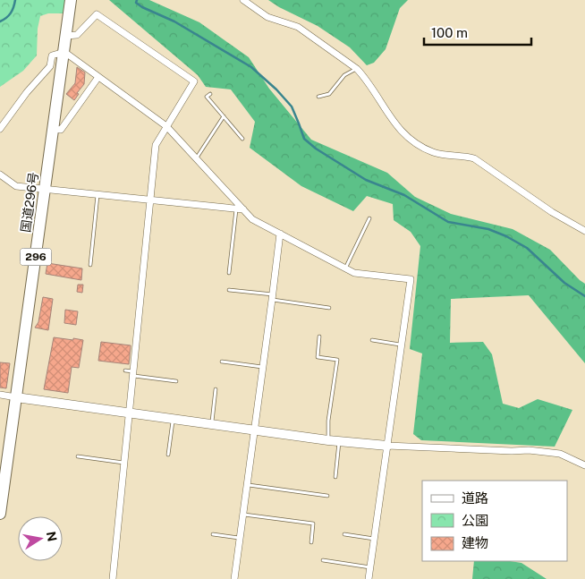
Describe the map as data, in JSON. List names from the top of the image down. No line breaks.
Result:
{"streets":{"highway":["国道296号","296"]},"legend":["道路","公園","建物"],"scale_bar":"100 m","north":"right"}
